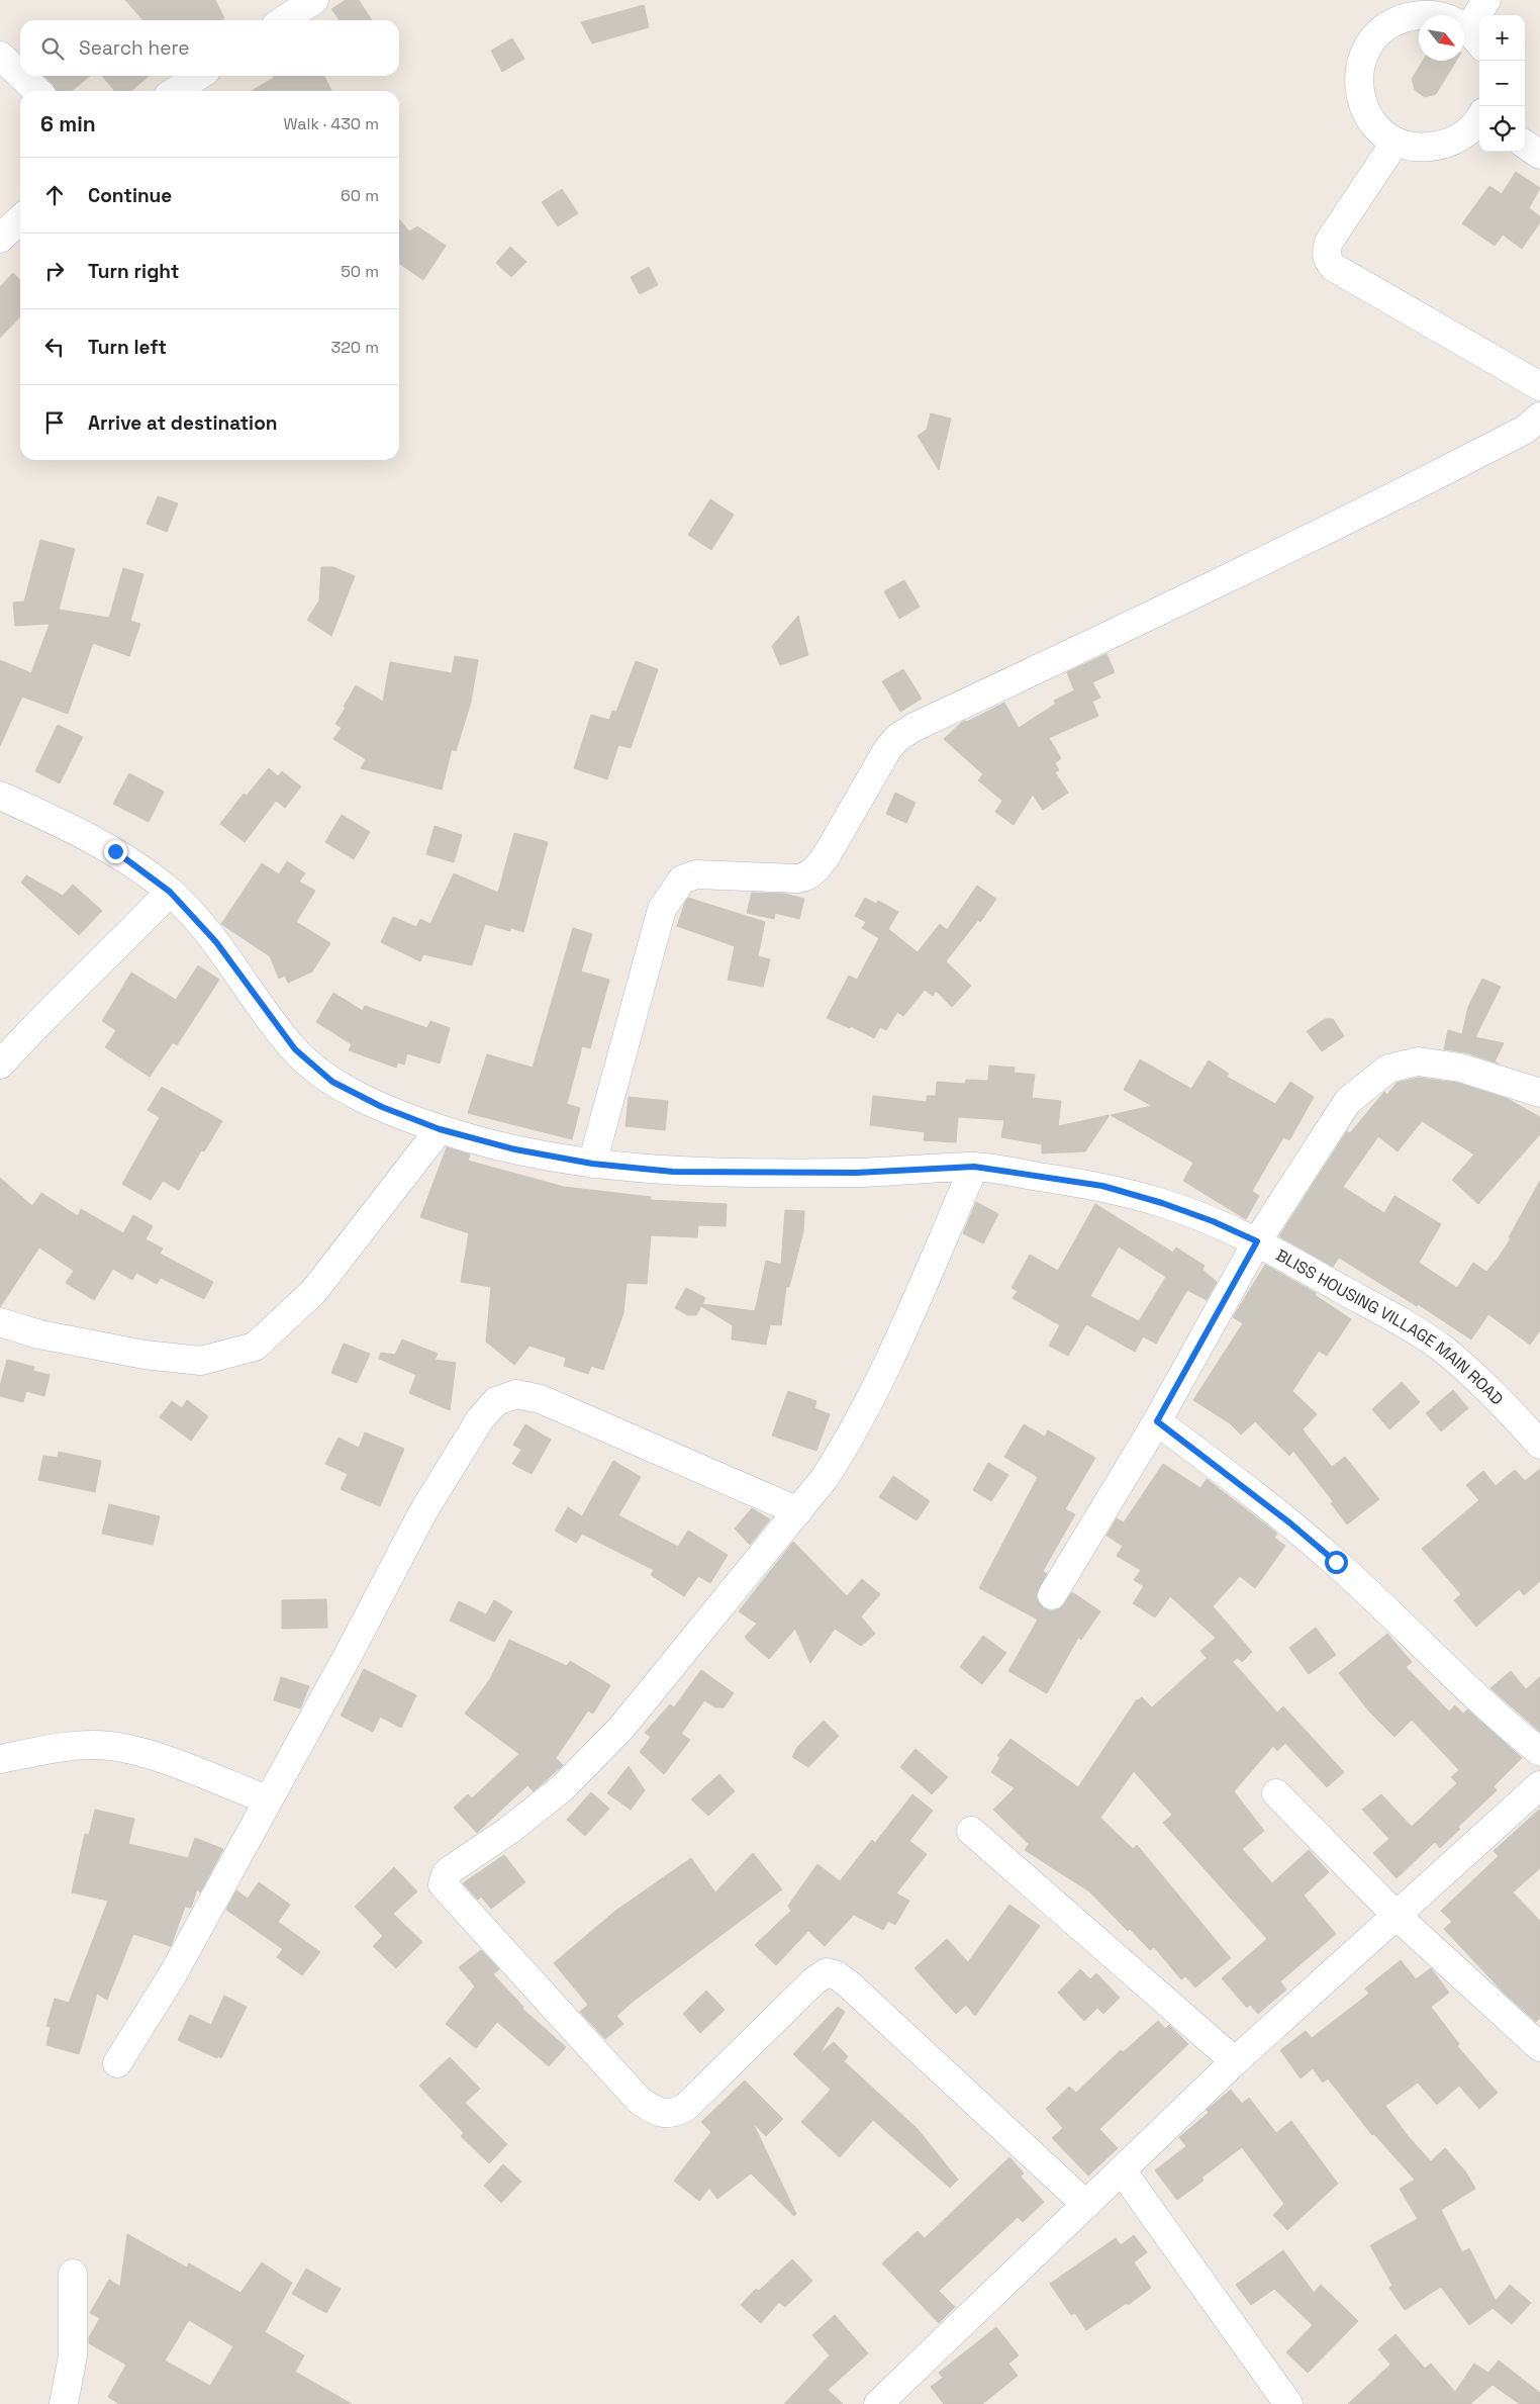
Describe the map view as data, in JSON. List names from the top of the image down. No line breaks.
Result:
{"streets":{"street":["BLISS HOUSING VILLAGE MAIN ROAD"]},"north":"bottom right","page":{"map_buttons":["+","−"],"search":"Search here","heading":["6 min","Walk · 430 m"],"list":[["Continue","60 m"],["Turn right","50 m"],["Turn left","320 m"],"Arrive at destination"]}}
